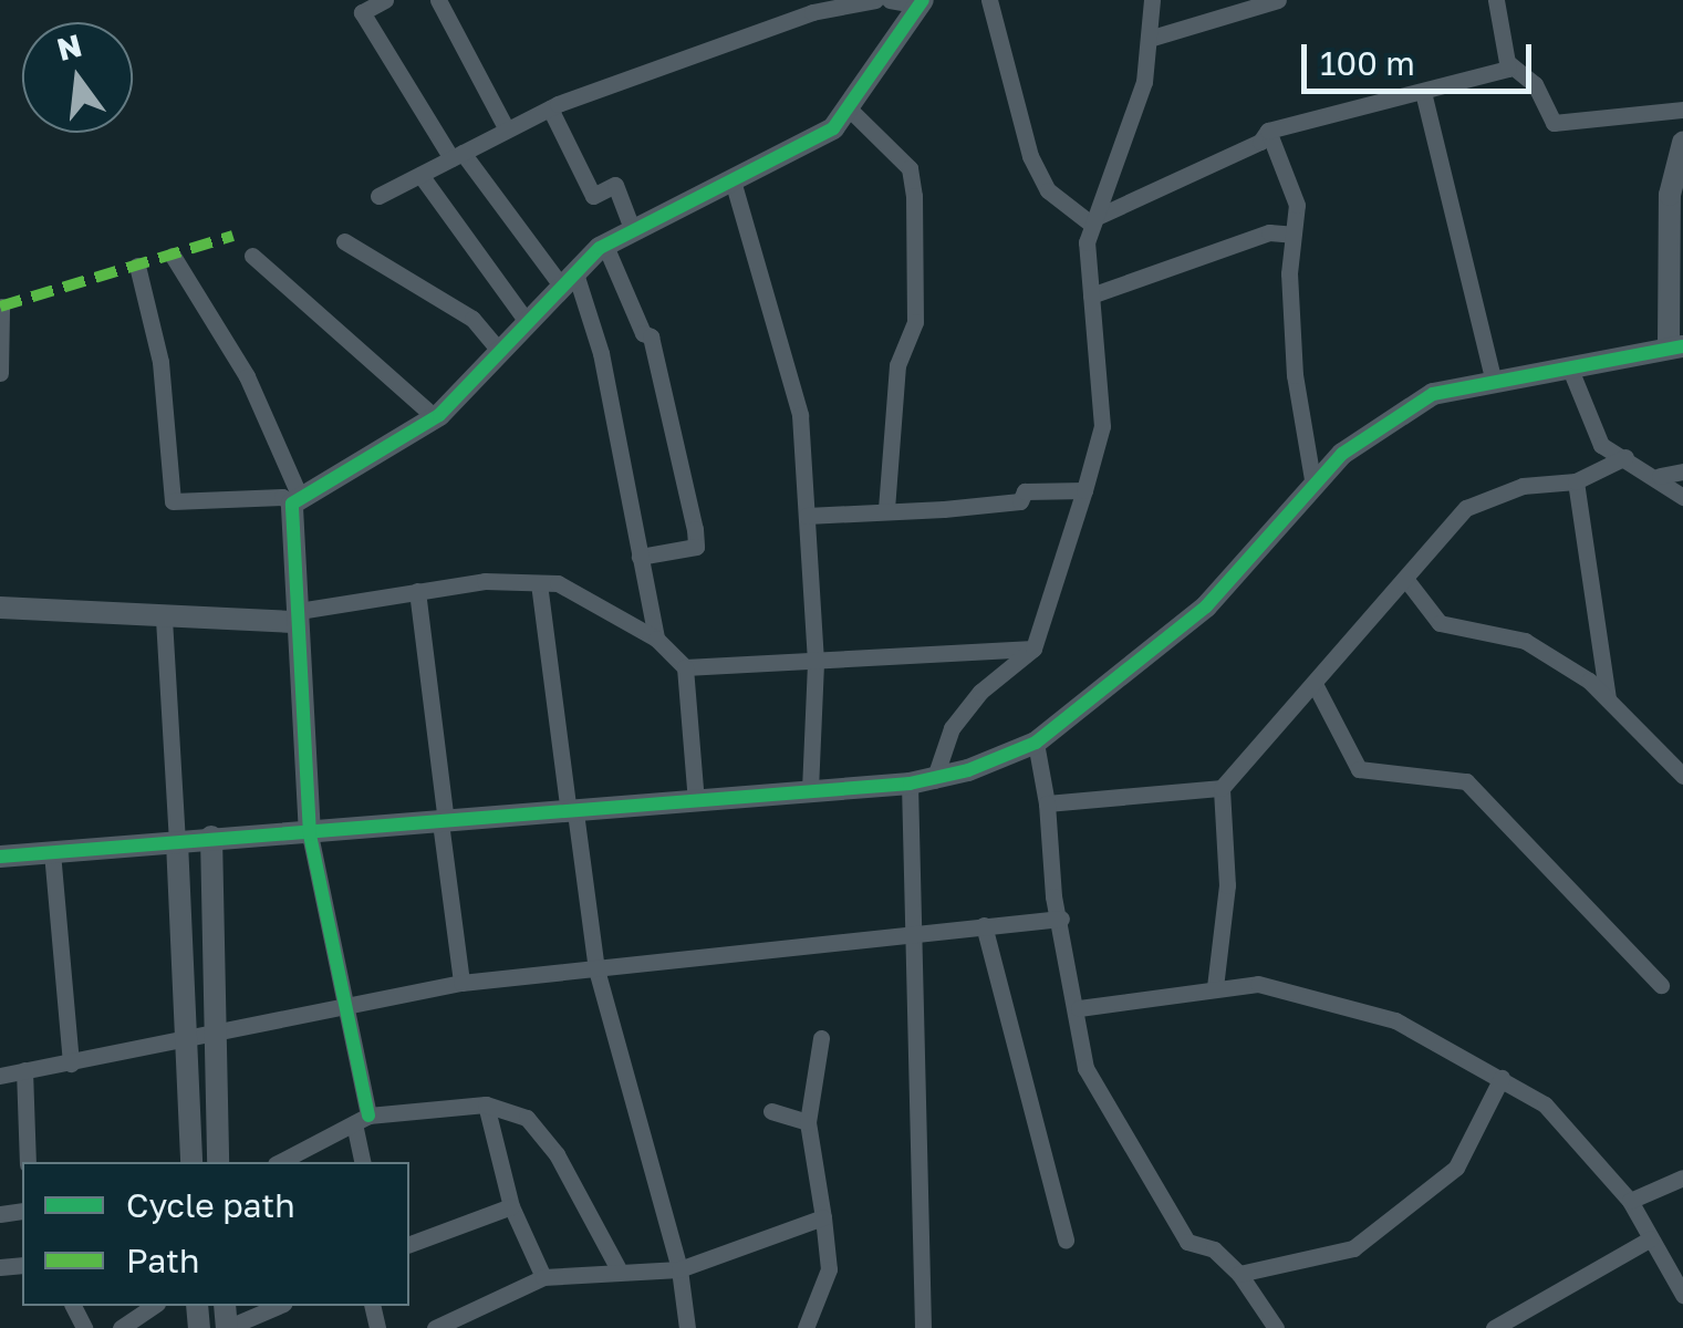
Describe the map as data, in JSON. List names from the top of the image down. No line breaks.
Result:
{"legend":["Cycle path","Path"],"scale_bar":"100 m","north":"top"}
